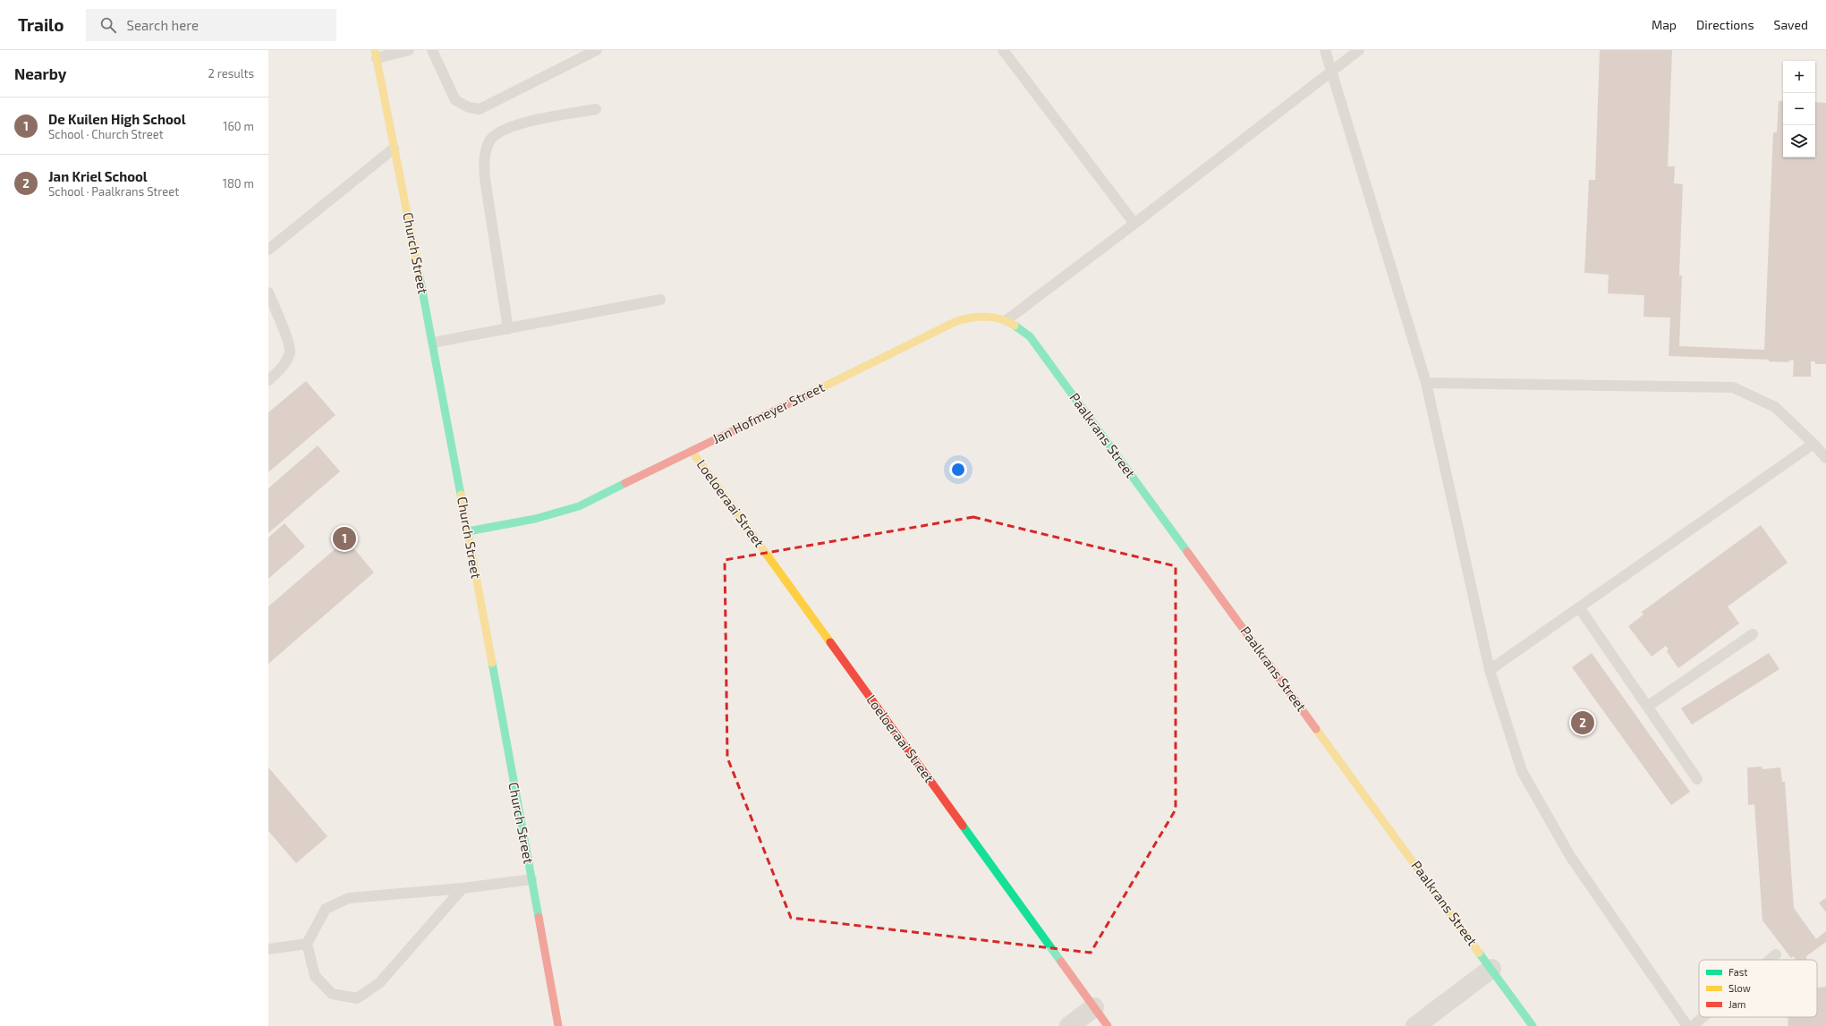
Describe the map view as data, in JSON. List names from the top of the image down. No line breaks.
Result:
{"streets":{"street":["Church Street","Jan Hofmeyer Street","Paalkrans Street","Loeloeraai Street"]},"crossings":[["Church Street","Jan Hofmeyer Street"],["Jan Hofmeyer Street","Paalkrans Street"],["Jan Hofmeyer Street","Loeloeraai Street"]],"legend":["Fast","Slow","Jam"],"page":{"header":"Trailo","search":"Search here","nav":["Map","Directions","Saved"],"heading":["Nearby","2 results"],"map_buttons":["+","−"],"list":[{"mark":"1","name":"De Kuilen High School","note":"School · Church Street","value":"160 m"},{"mark":"2","name":"Jan Kriel School","note":"School · Paalkrans Street","value":"180 m"}],"pins":["1","2"]}}
